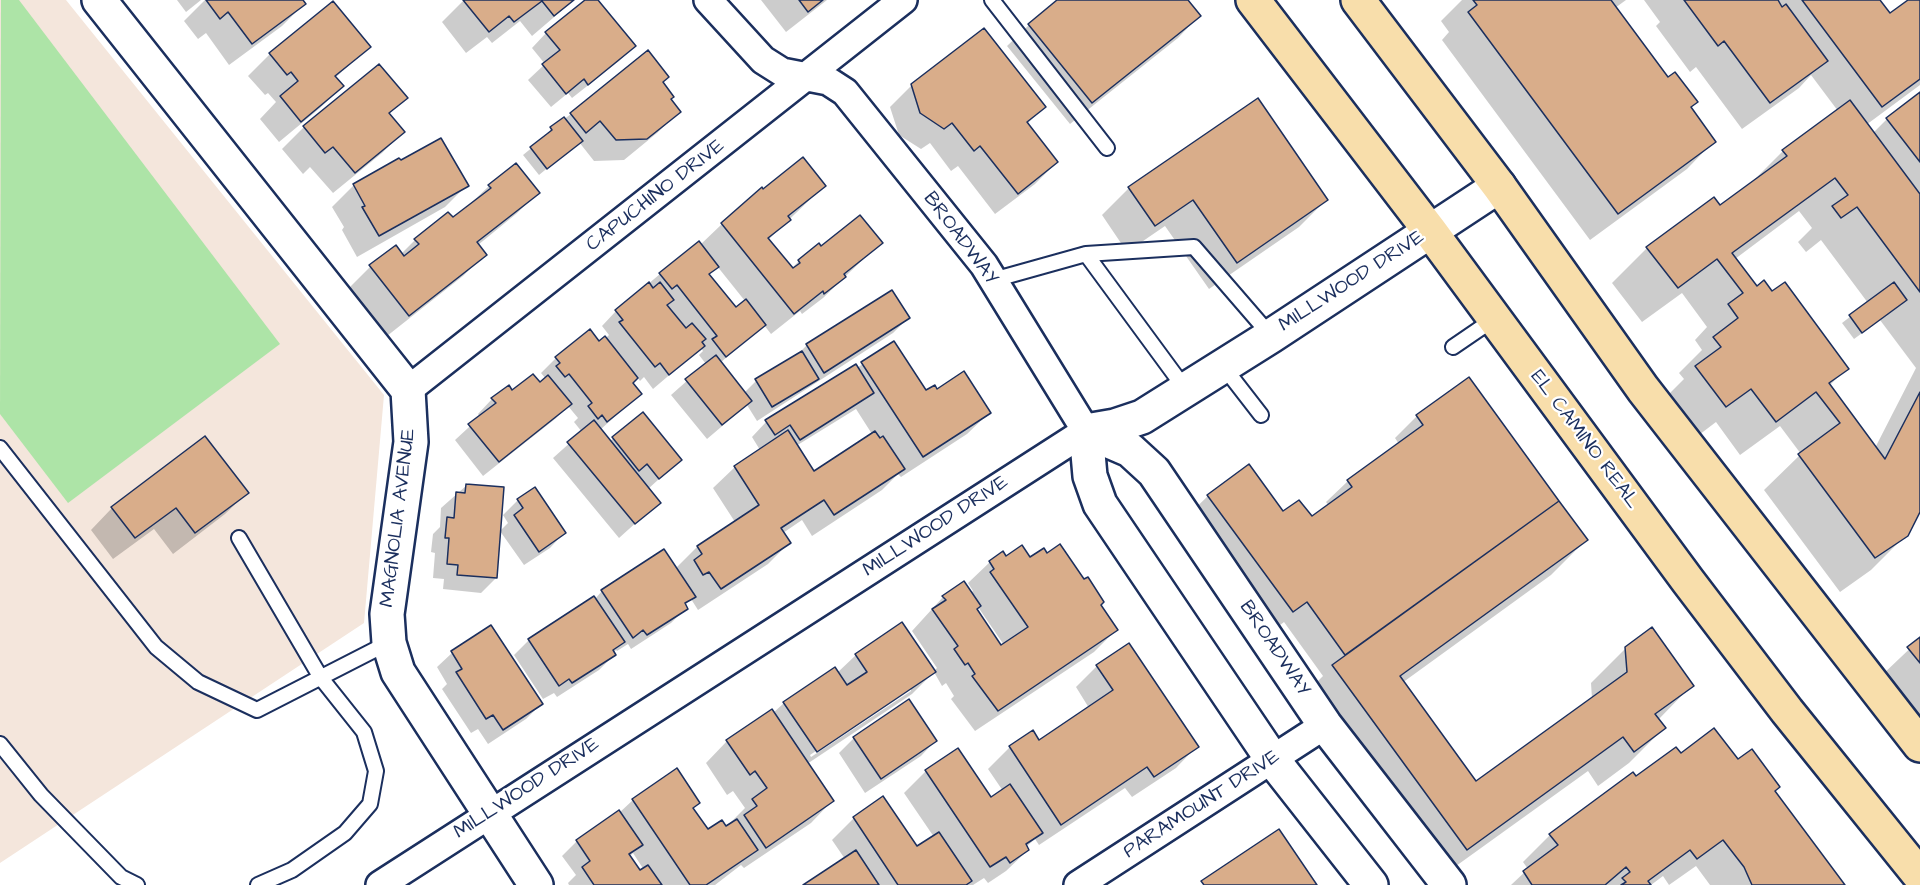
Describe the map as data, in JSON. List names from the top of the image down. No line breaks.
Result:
{"streets":{"main road":["EL CAMINO REAL"],"street":["CAPUCHINO DRIVE","BROADWAY","MILLWOOD DRIVE","MAGNOLIA AVENUE","PARAMOUNT DRIVE"]},"crossings":[["CAPUCHINO DRIVE","BROADWAY"],["CAPUCHINO DRIVE","MAGNOLIA AVENUE"],["BROADWAY","MILLWOOD DRIVE"],["BROADWAY","PARAMOUNT DRIVE"],["MILLWOOD DRIVE","EL CAMINO REAL"],["MILLWOOD DRIVE","MAGNOLIA AVENUE"]]}
